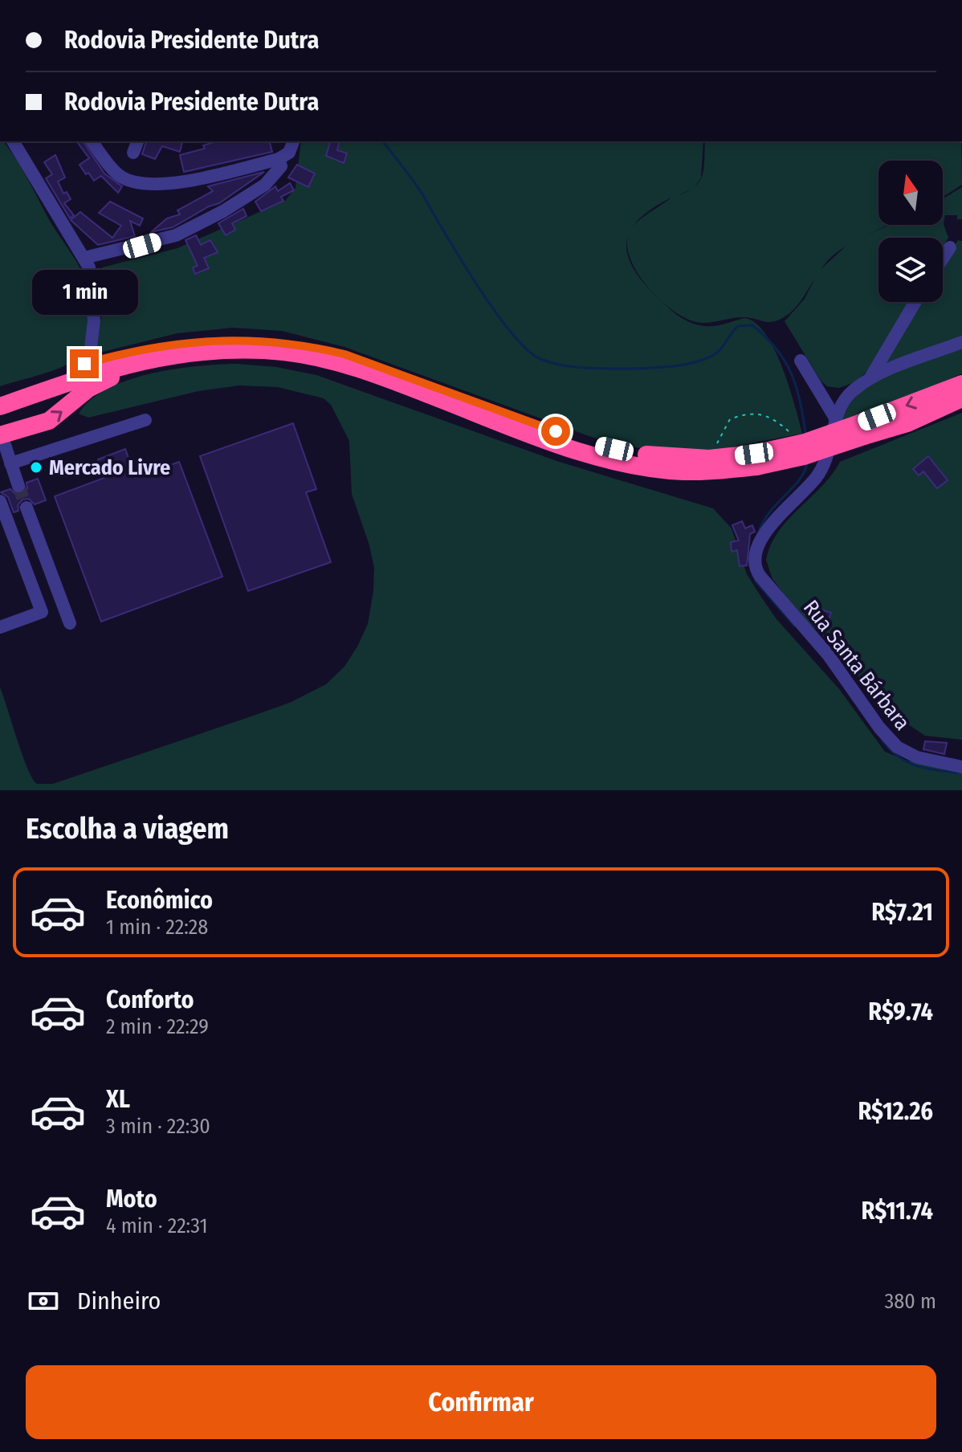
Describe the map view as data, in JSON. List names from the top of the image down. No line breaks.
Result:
{"streets":{"street":["Rua Santa Bárbara"]},"places":["Mercado Livre"],"north":"top","page":{"banner":["Rodovia Presidente Dutra","Rodovia Presidente Dutra"],"bubble":"1 min","heading":"Escolha a viagem","list":[{"name":"Econômico","note":"1 min · 22:28","value":"R$7.21"},{"name":"Conforto","note":"2 min · 22:29","value":"R$9.74"},{"name":"XL","note":"3 min · 22:30","value":"R$12.26"},{"name":"Moto","note":"4 min · 22:31","value":"R$11.74"}],"pay":["Dinheiro","380 m"],"buttons":"Confirmar"}}
